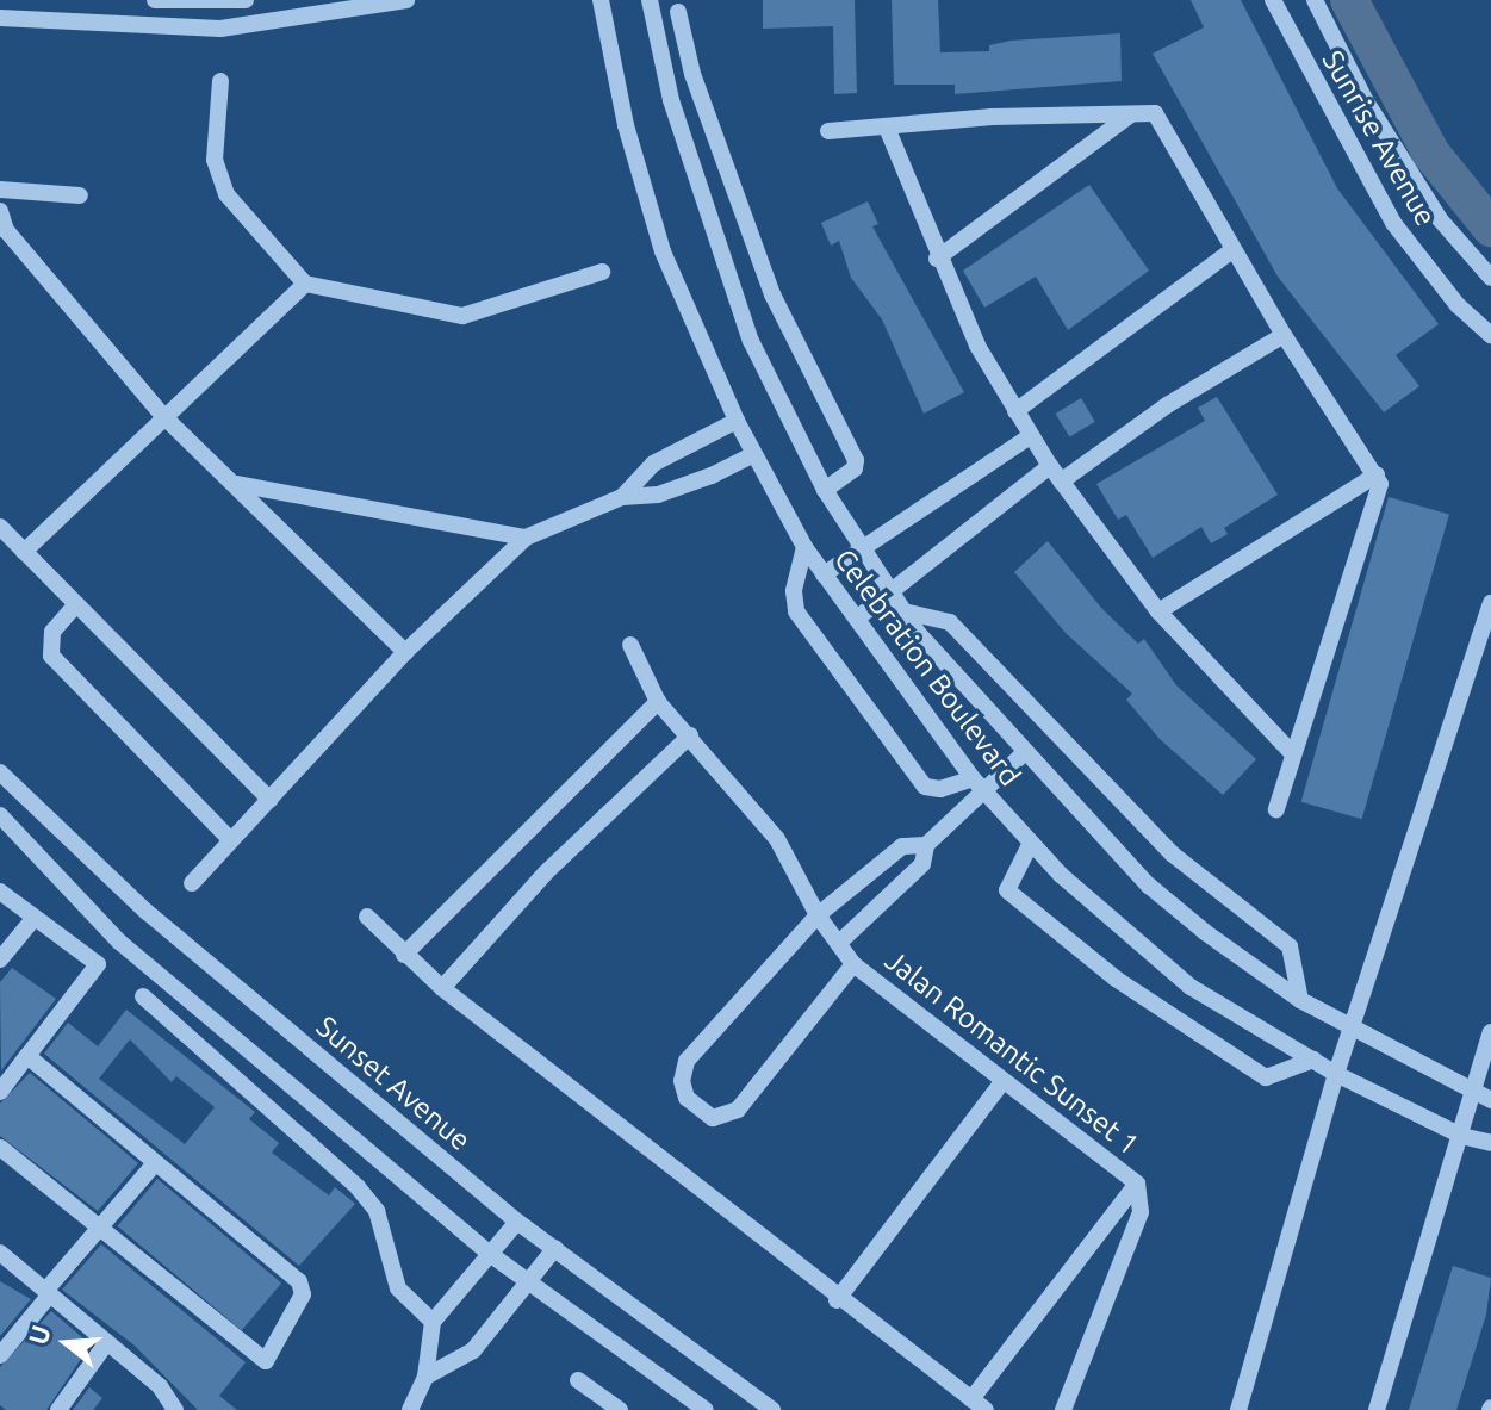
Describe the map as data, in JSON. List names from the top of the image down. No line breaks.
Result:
{"streets":{"street":["Sunrise Avenue","Celebration Boulevard","Jalan Romantic Sunset 1","Sunset Avenue"]},"north":"left"}
